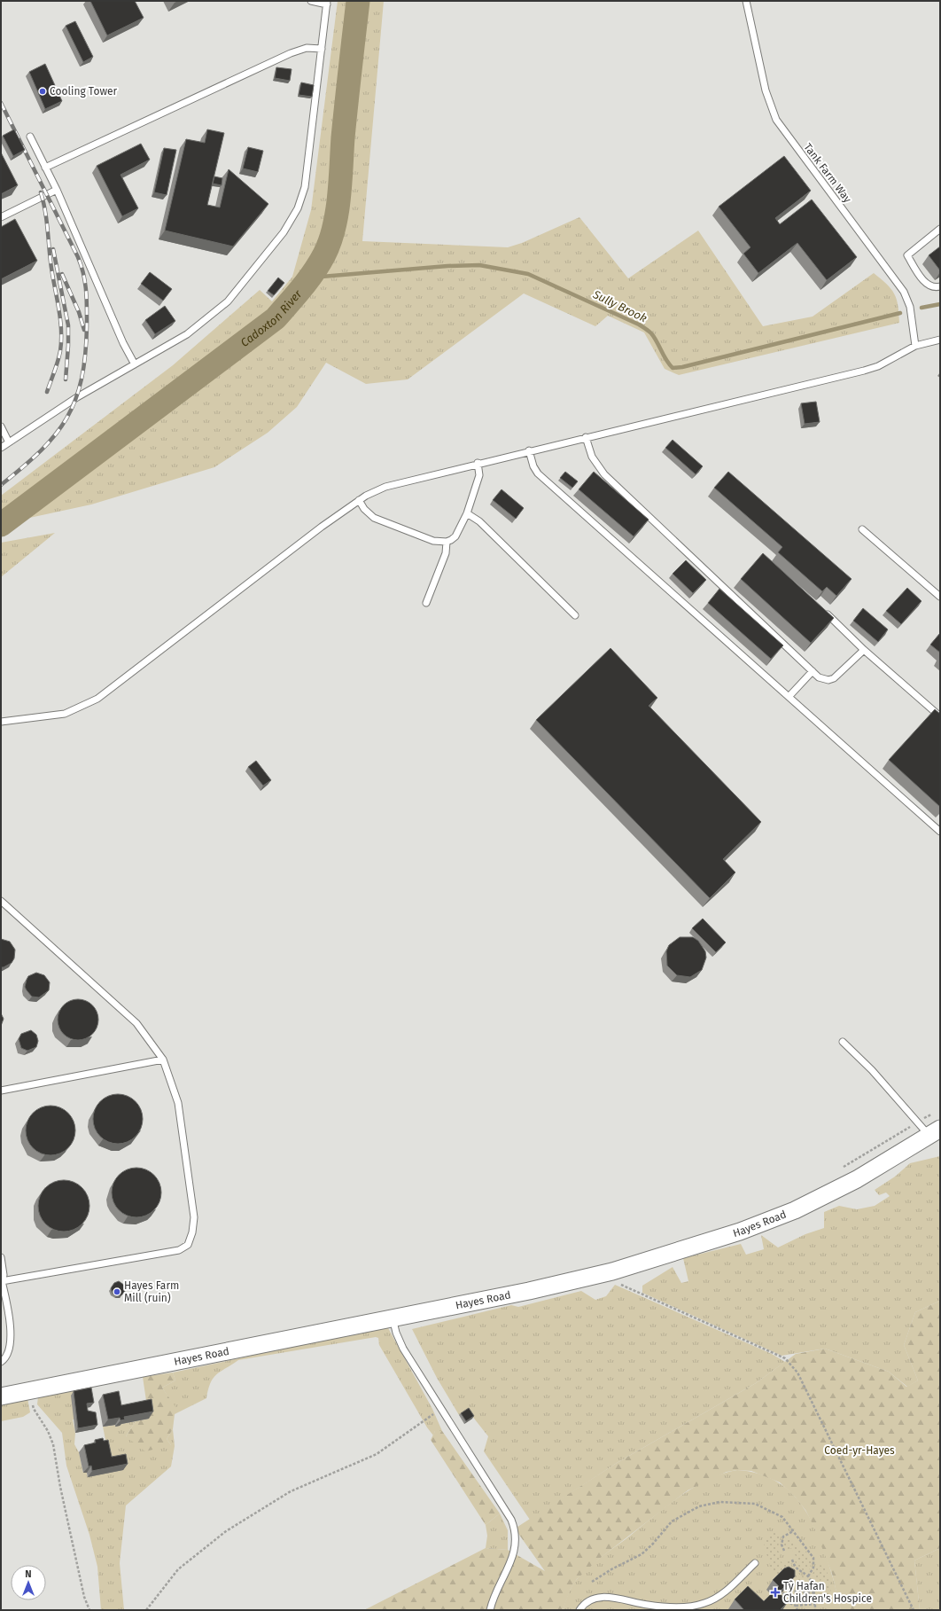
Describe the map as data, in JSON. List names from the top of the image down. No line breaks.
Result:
{"streets":{"street":["Hayes Road"],"lane":["Tank Farm Way"]},"water":["Sully Brook","Cadoxton River"],"parks":["Coed-yr-Hayes"],"places":{"other":["Cooling Tower","Hayes Farm Mill (ruin)"],"health":["Tŷ Hafan Children's Hospice"]},"north":"top"}
